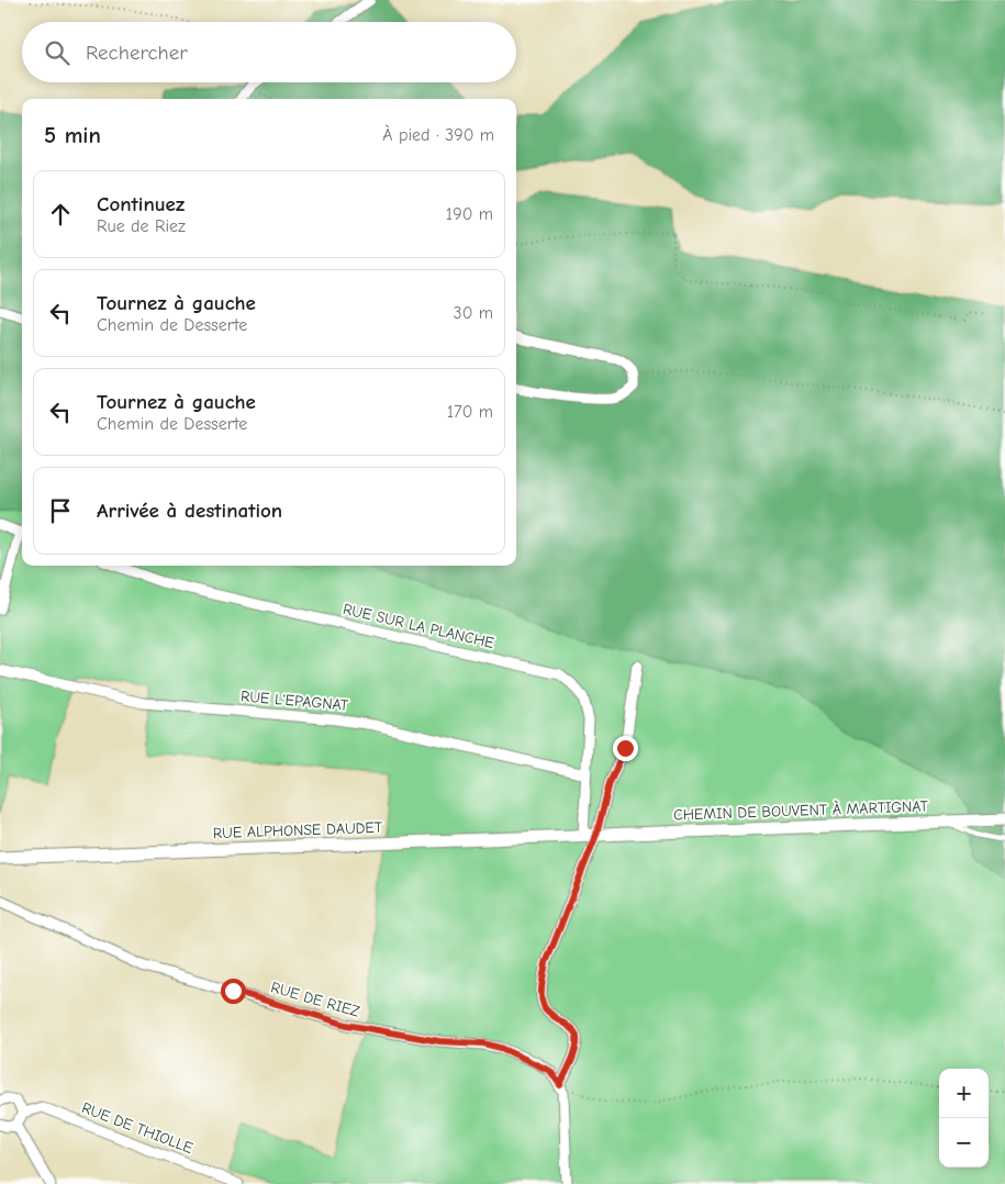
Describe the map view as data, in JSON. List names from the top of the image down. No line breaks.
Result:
{"streets":{"street":["RUE SUR LA PLANCHE","RUE L'EPAGNAT","CHEMIN DE BOUVENT À MARTIGNAT","RUE ALPHONSE DAUDET","RUE DE RIEZ","RUE DE THIOLLE"]},"crossings":[["RUE SUR LA PLANCHE","RUE L'EPAGNAT"],["RUE SUR LA PLANCHE","RUE ALPHONSE DAUDET"],["CHEMIN DE BOUVENT À MARTIGNAT","RUE ALPHONSE DAUDET"]],"page":{"search":"Rechercher","heading":["5 min","À pied · 390 m"],"list":[["Continuez","Rue de Riez","190 m"],["Tournez à gauche","Chemin de Desserte","30 m"],["Tournez à gauche","Chemin de Desserte","170 m"],"Arrivée à destination"],"map_buttons":["+","−"]}}
